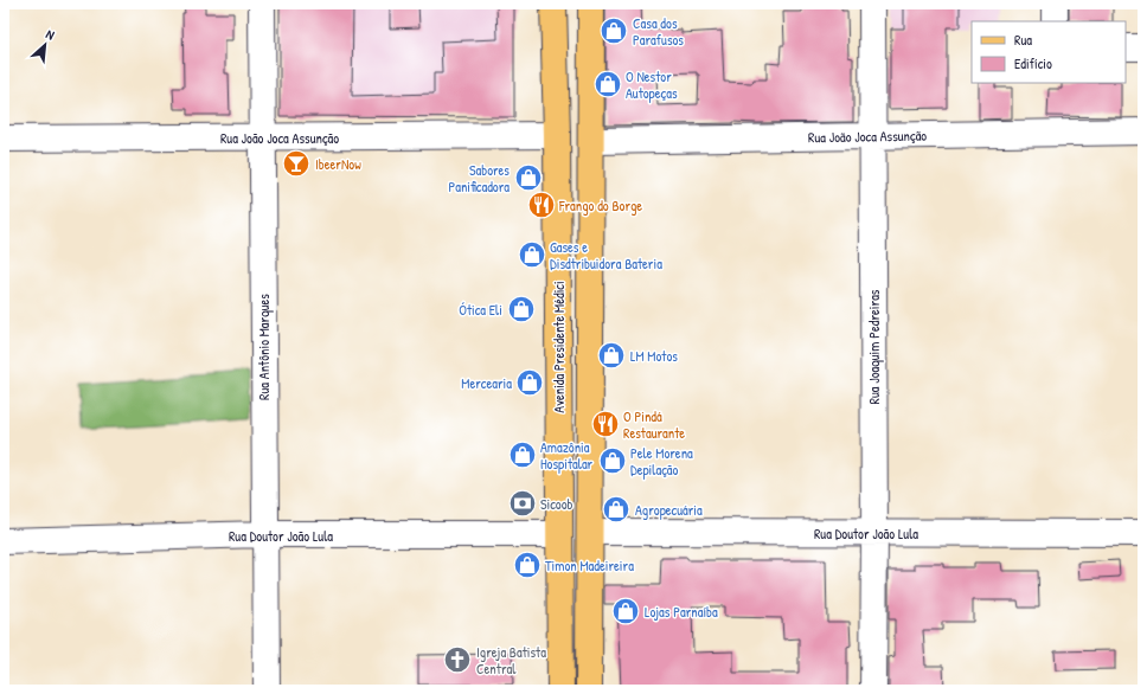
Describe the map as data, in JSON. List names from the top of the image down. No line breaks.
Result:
{"streets":{"main road":["Avenida Presidente Médici"],"street":["Rua João Joca Assunção","Rua Antônio Marques","Rua Joaquim Pedreiras","Rua Doutor João Lula"]},"crossings":[["Rua João Joca Assunção","Rua Antônio Marques"],["Rua João Joca Assunção","Avenida Presidente Médici"],["Rua João Joca Assunção","Rua Joaquim Pedreiras"],["Rua Antônio Marques","Rua Doutor João Lula"],["Avenida Presidente Médici","Rua Doutor João Lula"],["Rua Joaquim Pedreiras","Rua Doutor João Lula"]],"places":{"shop":["Casa dos Parafusos","O Nestor Autopeças","Sabores Panificadora","Gases e Disdtribuidora Bateria","Ótica Eli","LM Motos","Mercearia","Amazônia Hospitalar","Pele Morena Depilação","Agropecuária","Timon Madeireira","Lojas Parnaíba"],"bar":["IbeerNow"],"restaurant":["Frango do Borge","O Pindá Restaurante"],"bank":["Sicoob"],"church":["Igreja Batista Central"]},"legend":["Rua","Edifício"],"north":"top right"}
